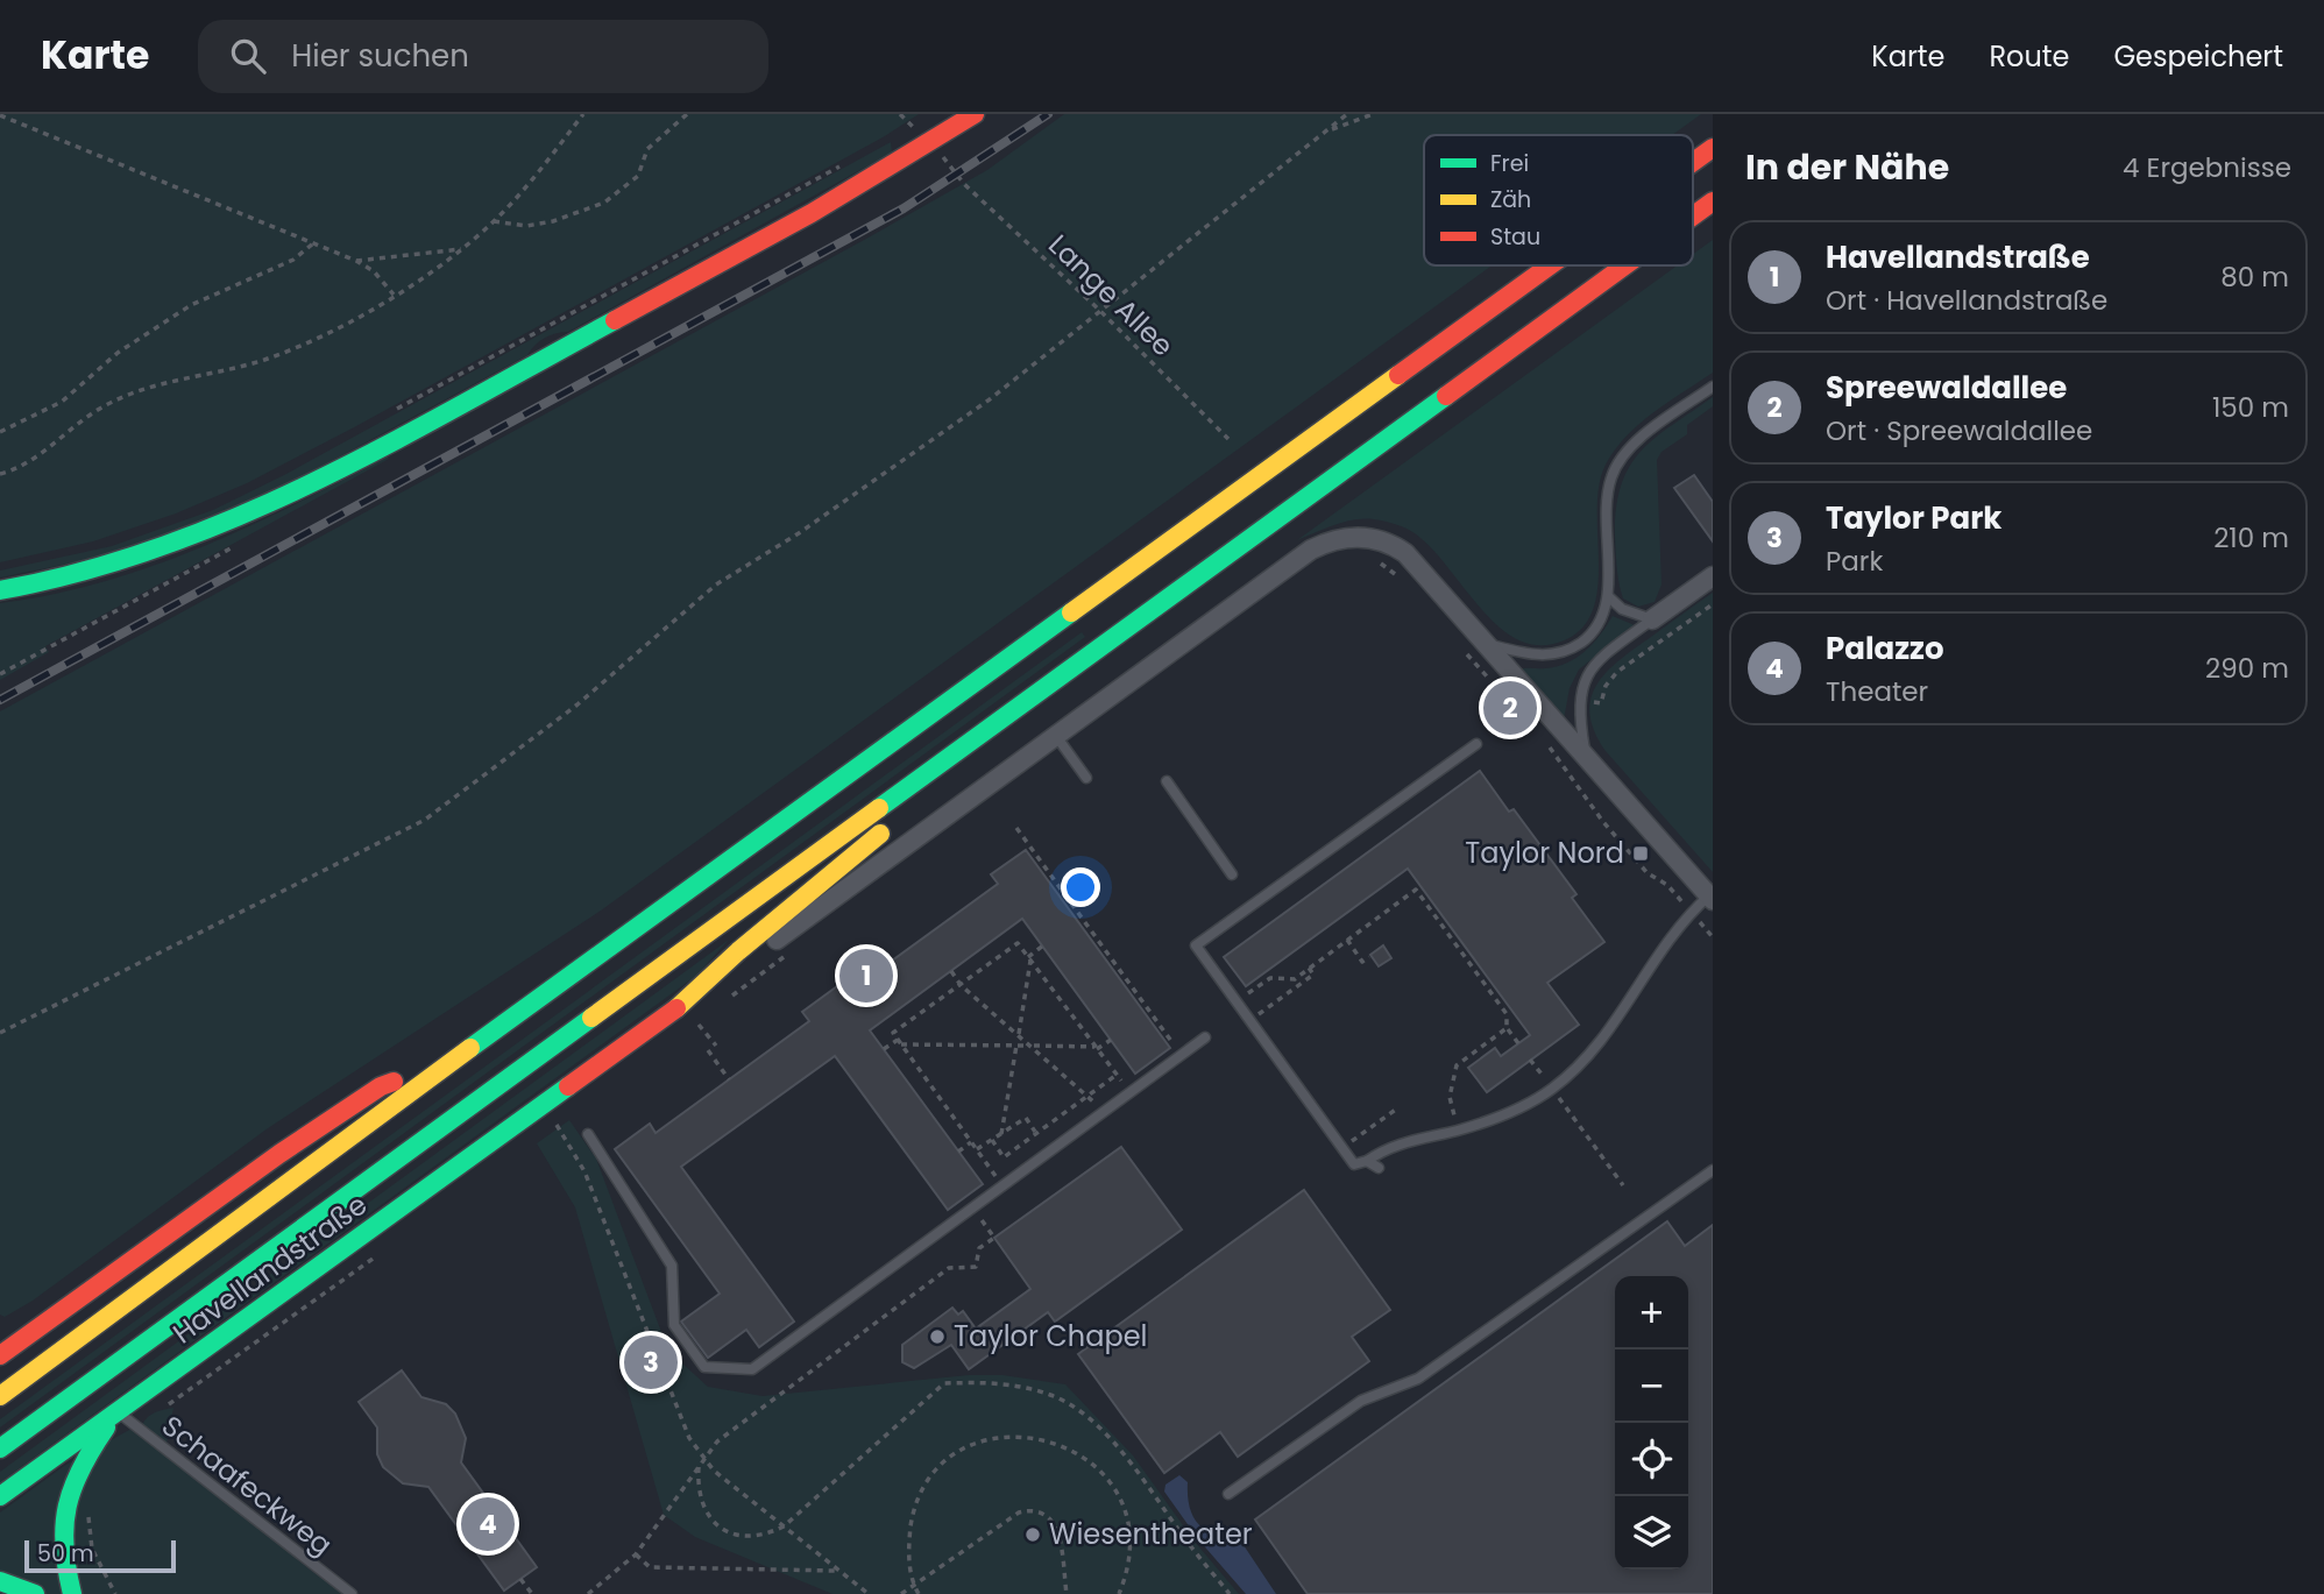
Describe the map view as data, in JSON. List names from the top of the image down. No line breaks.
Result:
{"streets":{"main road":["Havellandstraße"],"lane":["Schaafeckweg"],"path":["Lange Allee"]},"crossings":[["Havellandstraße","Schaafeckweg"]],"places":{"transit":["Taylor Nord"],"other":["Taylor Chapel","Wiesentheater"]},"legend":["Frei","Zäh","Stau"],"scale_bar":"50 m","page":{"header":"Karte","search":"Hier suchen","nav":["Karte","Route","Gespeichert"],"heading":["In der Nähe","4 Ergebnisse"],"list":[{"mark":"1","name":"Havellandstraße","note":"Ort · Havellandstraße","value":"80 m"},{"mark":"2","name":"Spreewaldallee","note":"Ort · Spreewaldallee","value":"150 m"},{"mark":"3","name":"Taylor Park","note":"Park","value":"210 m"},{"mark":"4","name":"Palazzo","note":"Theater","value":"290 m"}],"pins":["2","1","3","4"],"map_buttons":["+","−"],"scale":"50 m"}}
